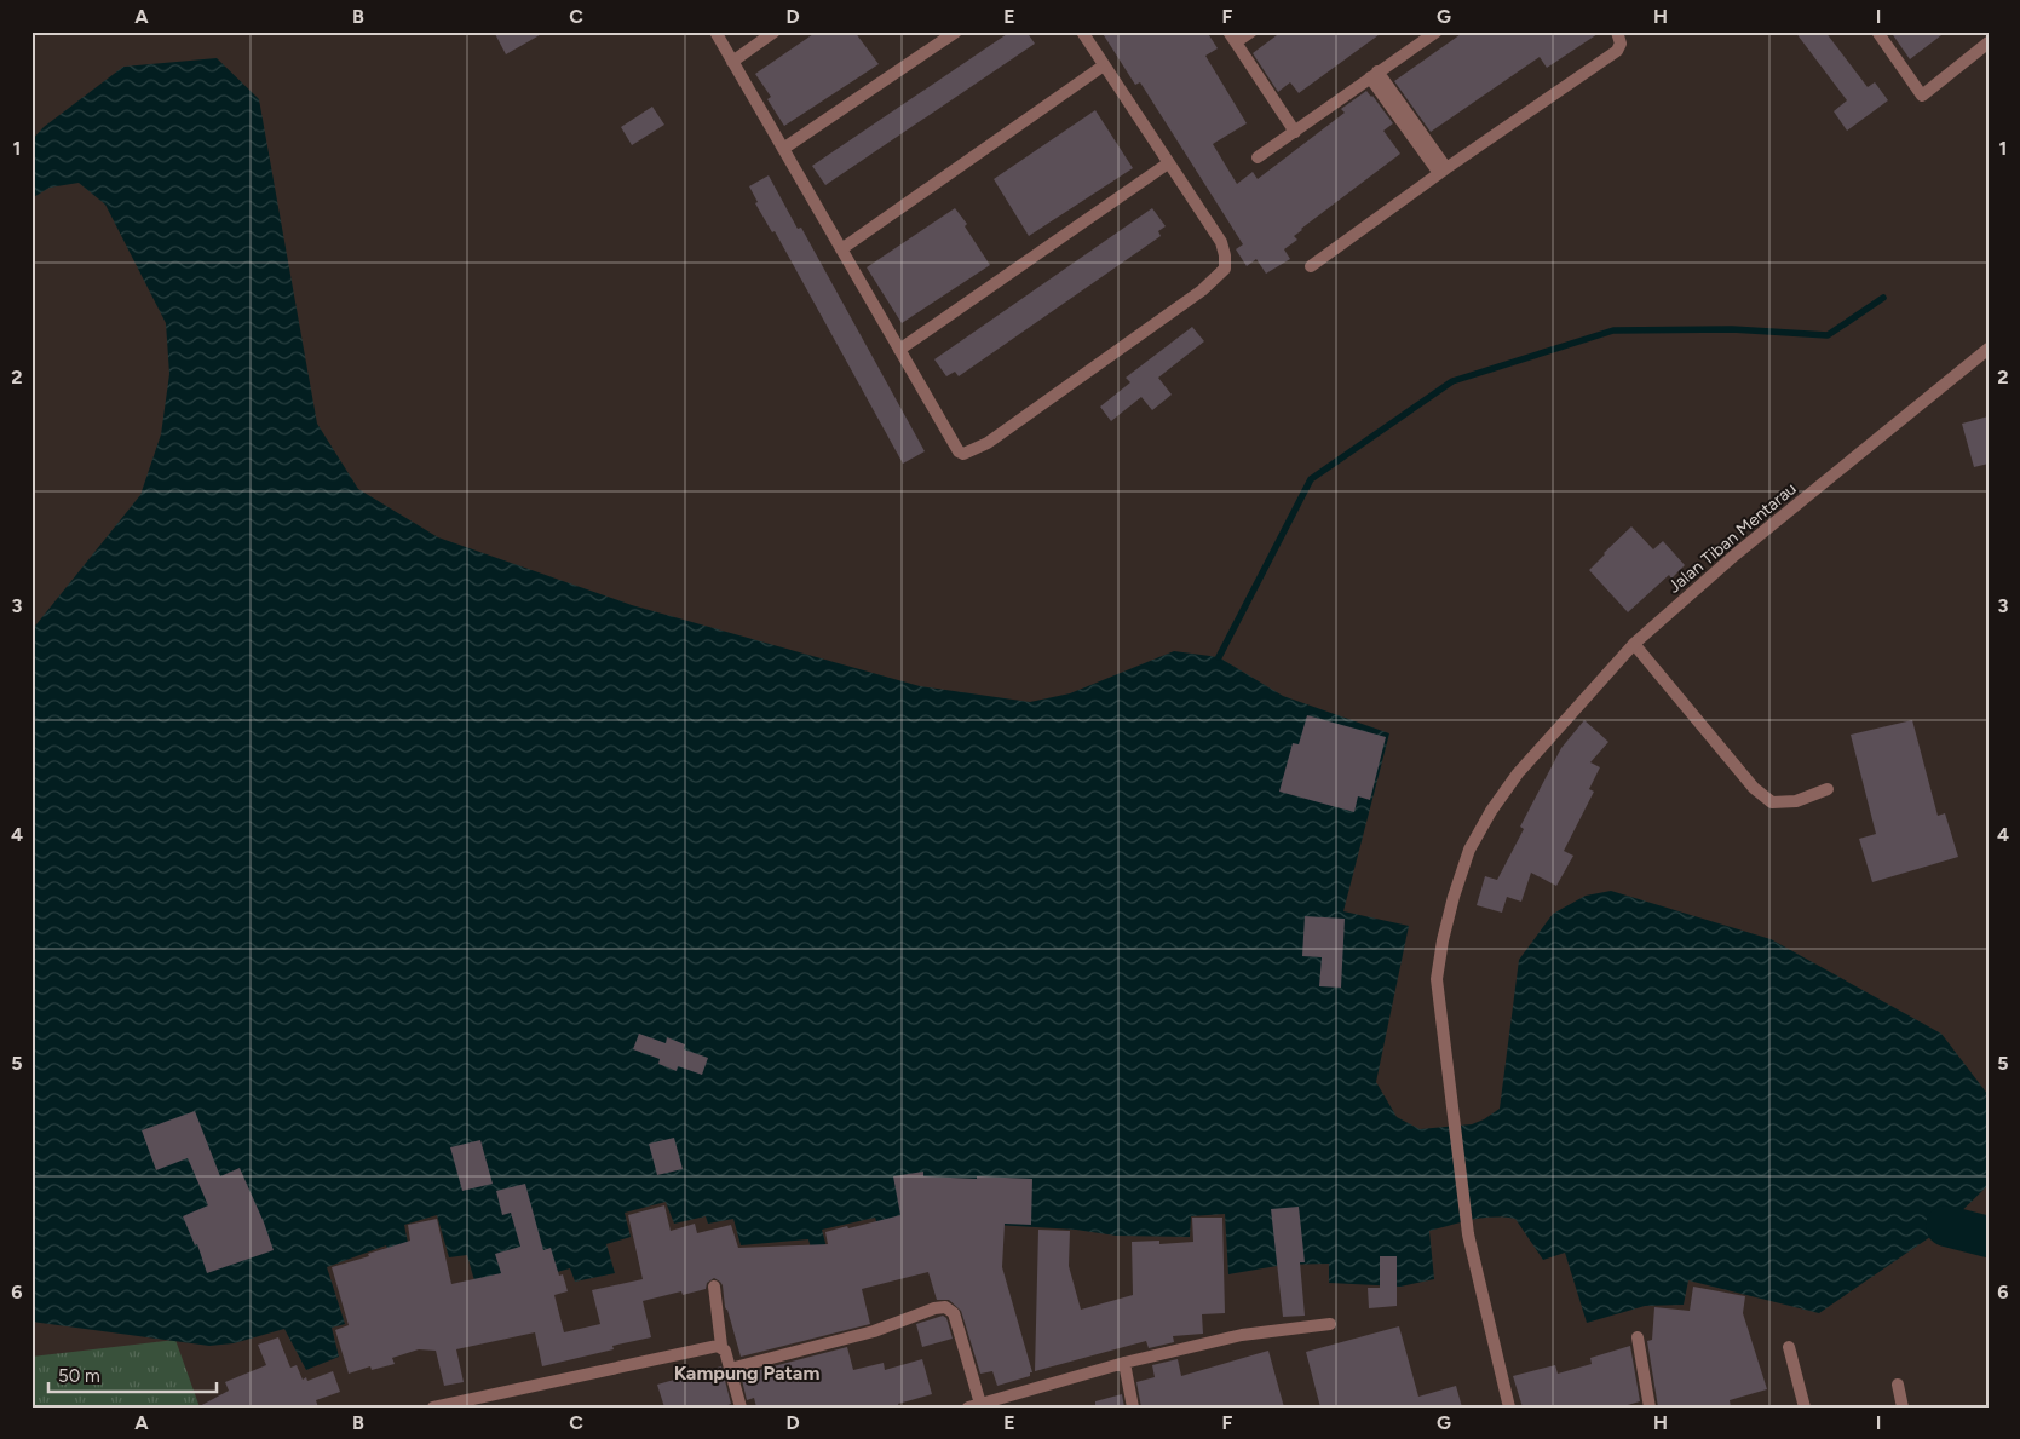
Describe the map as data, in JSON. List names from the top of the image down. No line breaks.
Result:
{"streets":{"street":["Jalan Tiban Mentarau"]},"districts":["Kampung Patam"],"scale_bar":"50 m","grid":{"columns":["A","B","C","D","E","F","G","H","I"],"rows":["1","2","3","4","5","6"]}}
